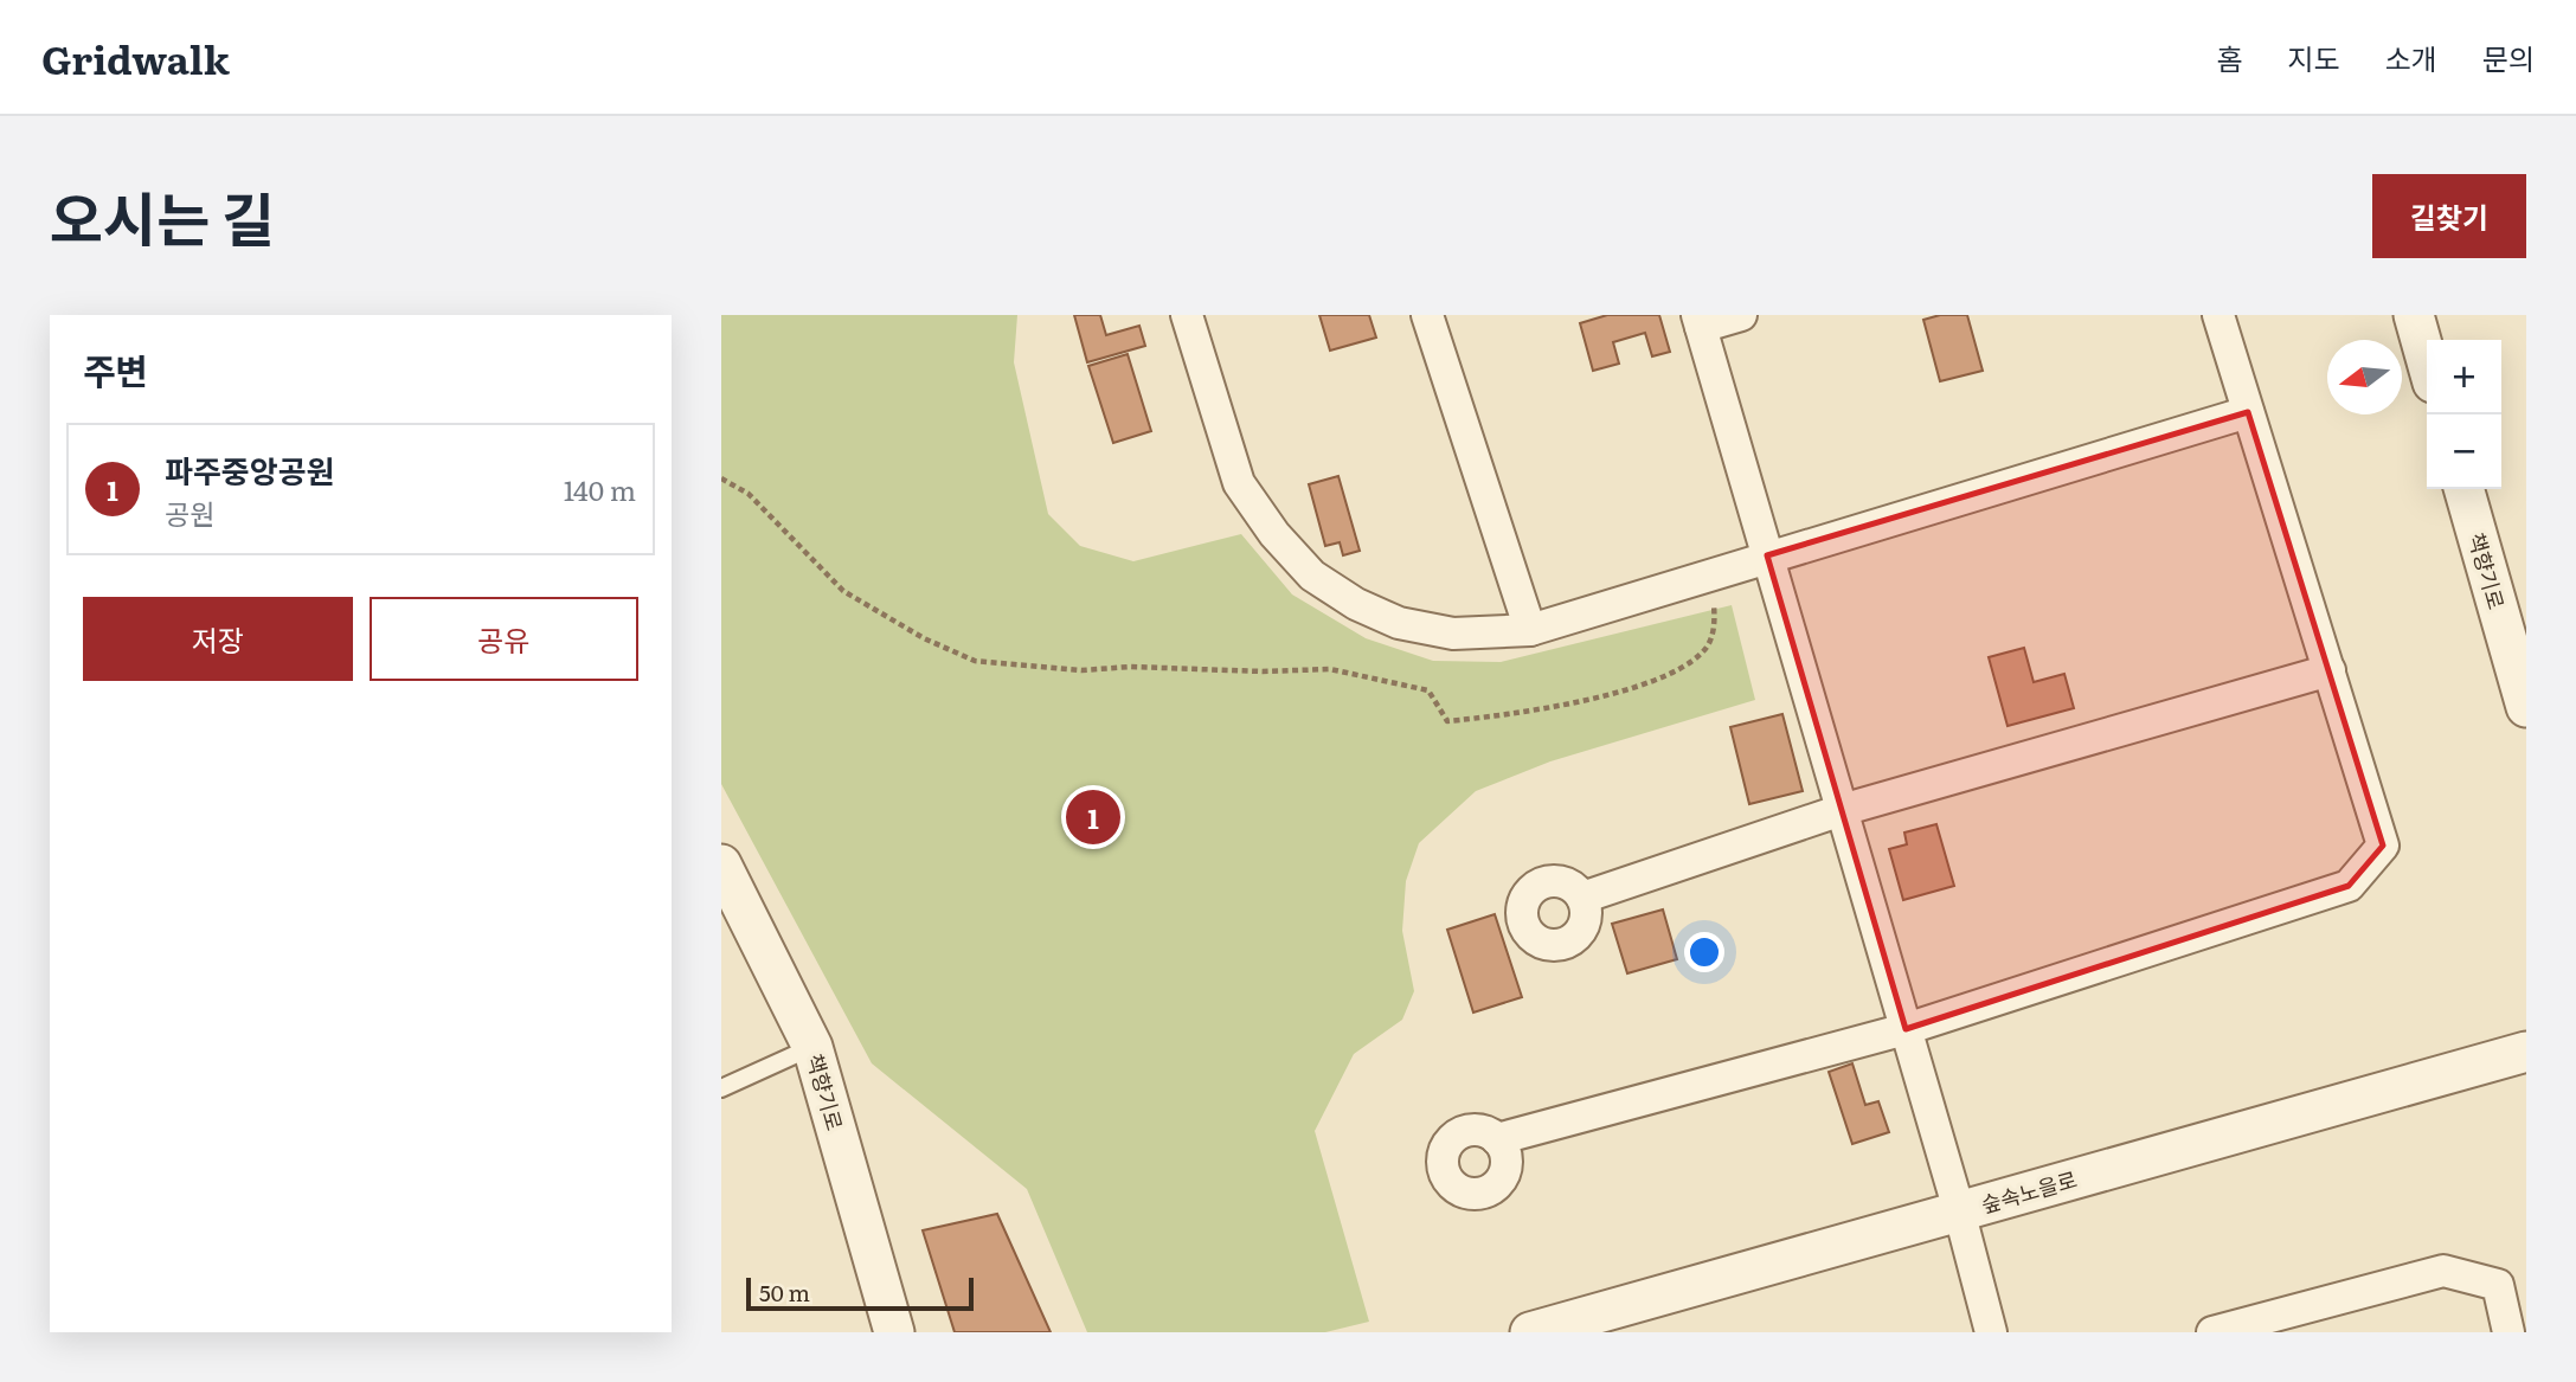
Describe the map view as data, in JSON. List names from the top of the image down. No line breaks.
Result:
{"streets":{"street":["책향기로","숲속노을로"]},"scale_bar":"50 m","north":"left","page":{"header":"Gridwalk","nav":["홈","지도","소개","문의"],"title":"오시는 길","buttons":["길찾기",["저장","공유"]],"heading":"주변","map_buttons":["+","−"],"list":[{"mark":"1","name":"파주중앙공원","note":"공원","value":"140 m"}],"pins":"1","scale":"50 m"}}
